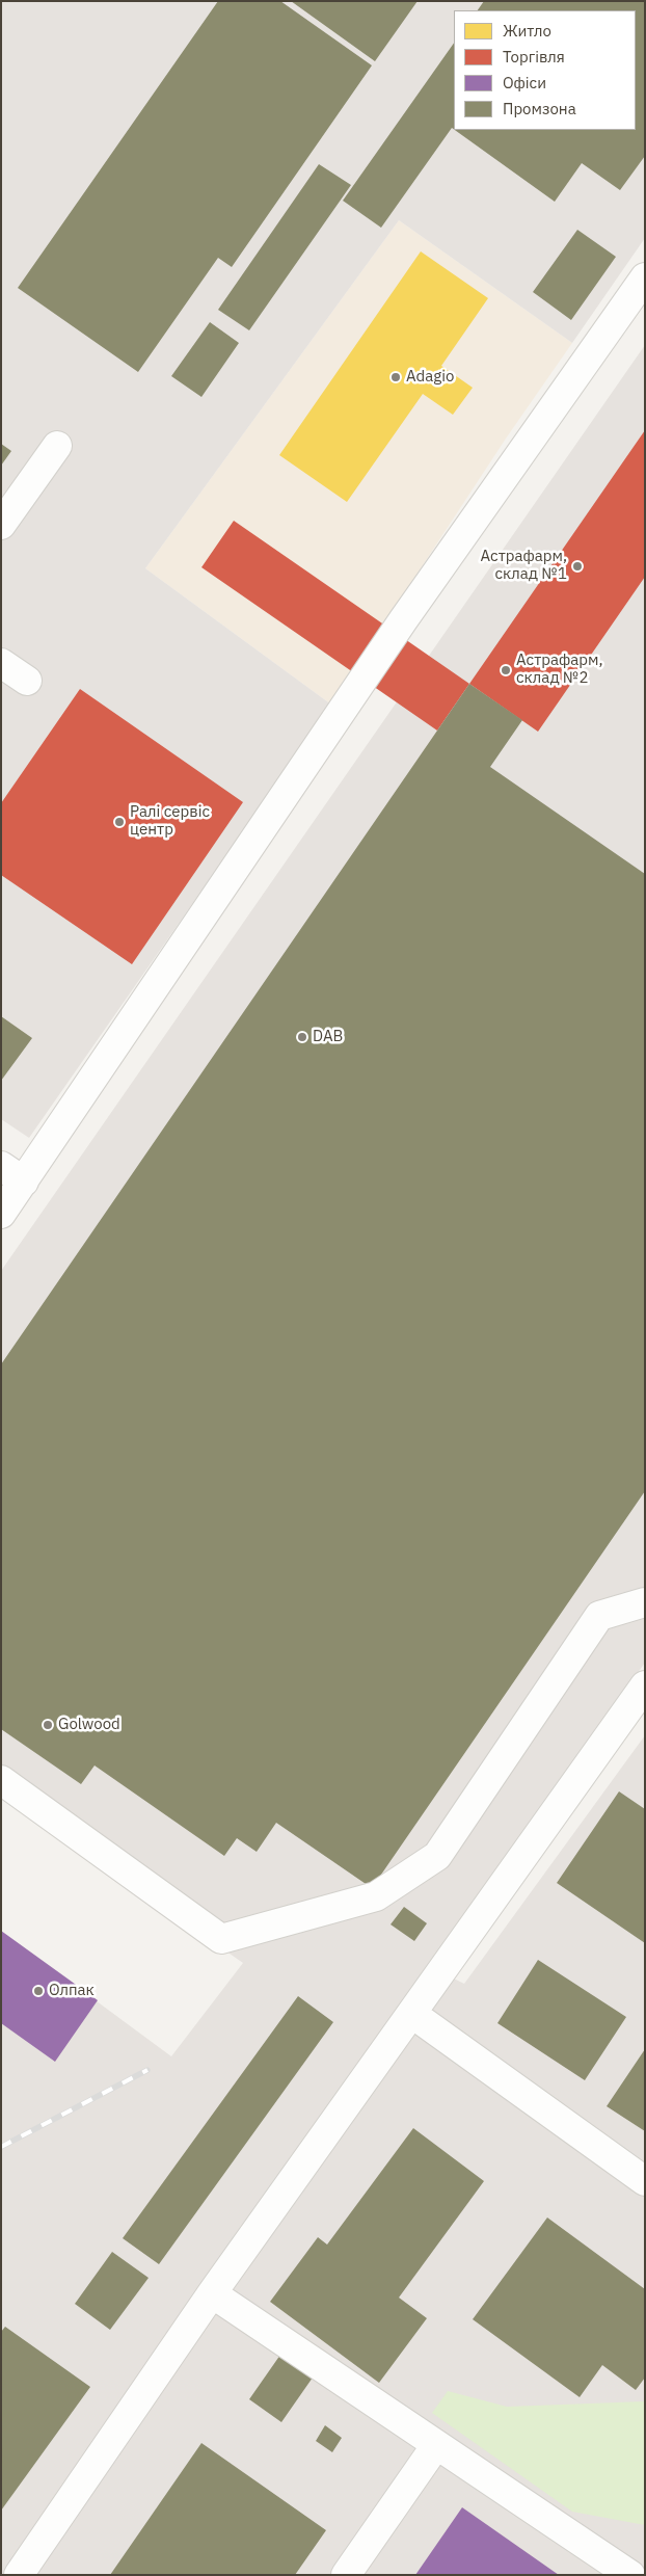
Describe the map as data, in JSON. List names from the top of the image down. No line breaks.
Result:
{"places":["Adagio","Астрафарм, склад №1","Астрафарм, склад №2","Ралі сервіс центр","DAB","Golwood","Олпак"],"legend":["Житло","Торгівля","Офіси","Промзона"]}
